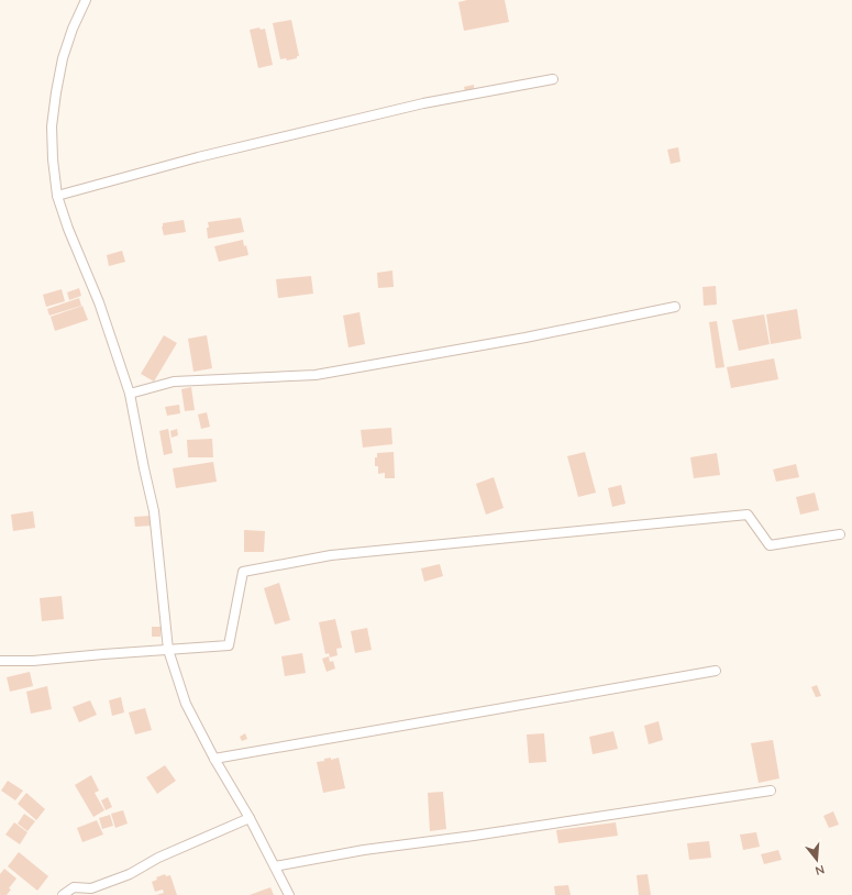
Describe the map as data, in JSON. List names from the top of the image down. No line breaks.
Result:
{"north":"bottom"}
